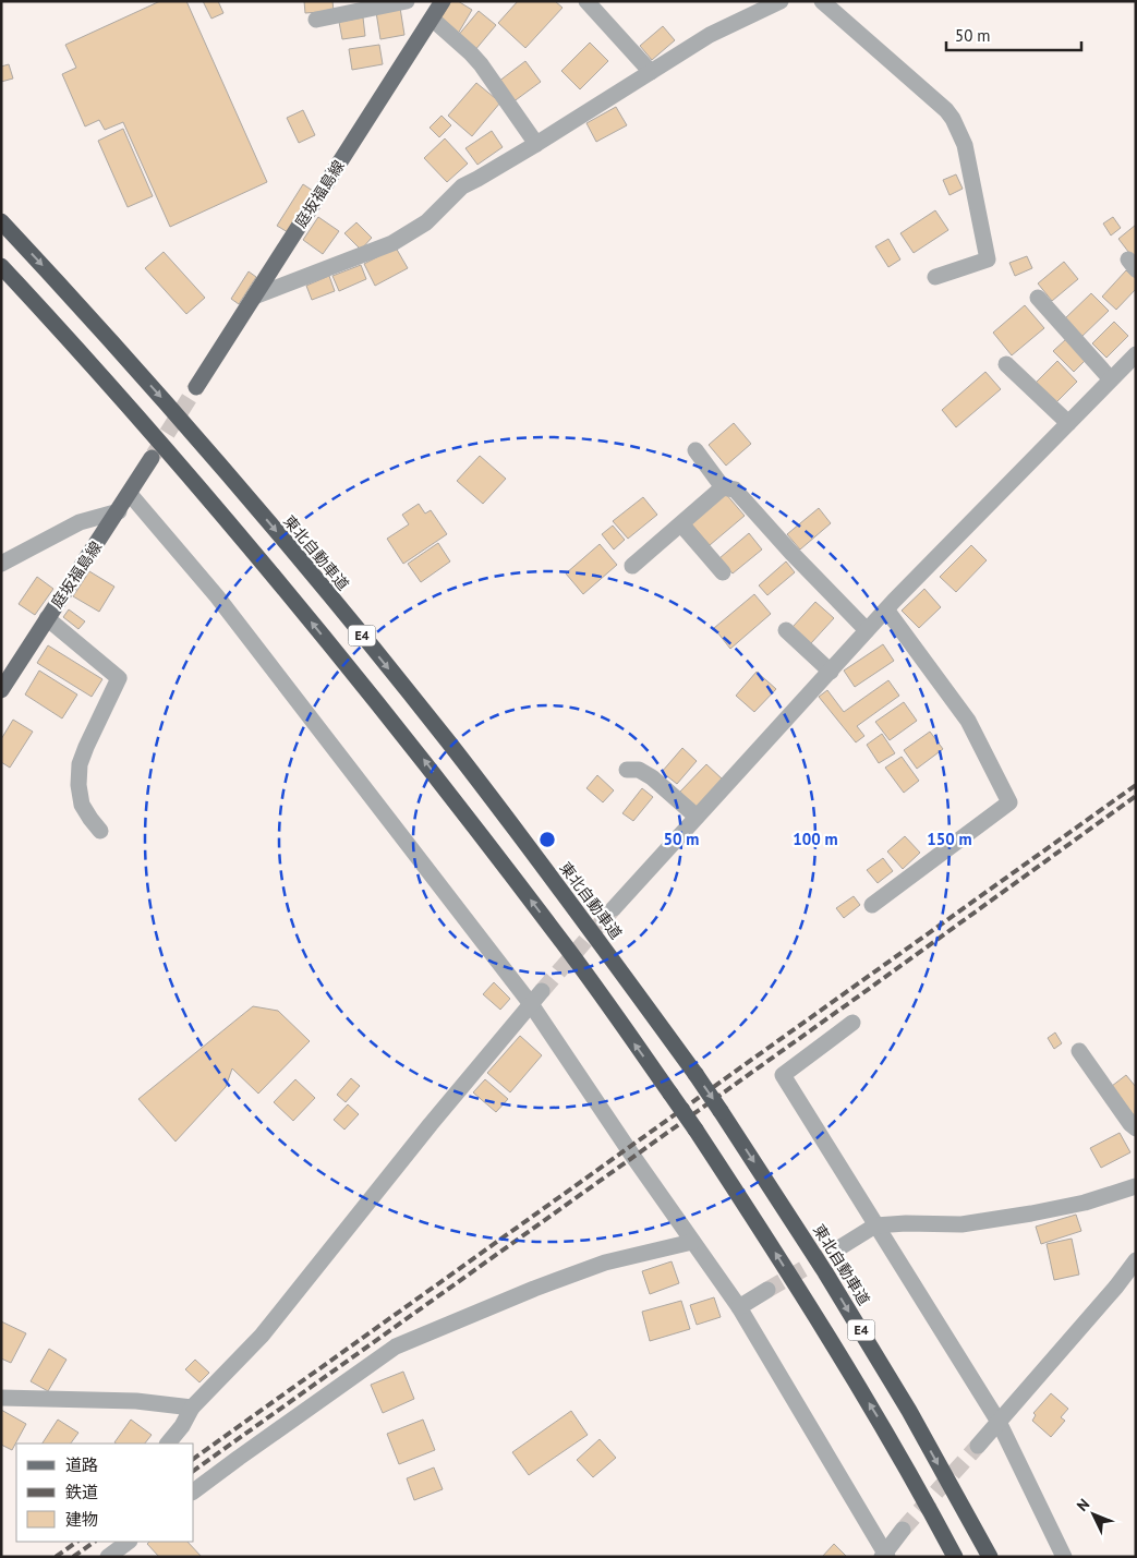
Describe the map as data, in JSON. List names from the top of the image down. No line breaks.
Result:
{"streets":{"highway":["東北自動車道","E4"],"main road":["庭坂福島線"]},"legend":["道路","鉄道","建物"],"scale_bar":"50 m","north":"top left","rings":["50 m","100 m","150 m"]}
